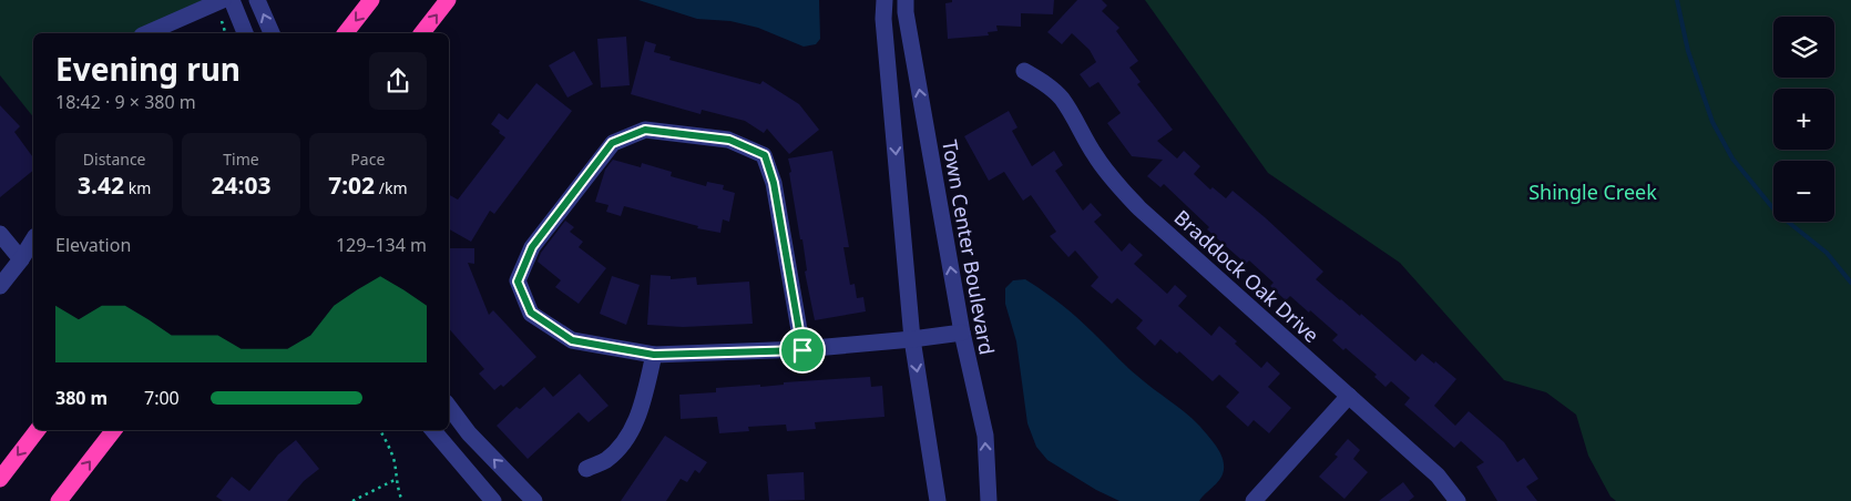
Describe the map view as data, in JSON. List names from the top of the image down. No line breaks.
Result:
{"streets":{"street":["Town Center Boulevard","Braddock Oak Drive"]},"parks":["Shingle Creek"],"page":{"map_buttons":["+","−"],"heading":["Evening run","18:42 · 9 × 380 m"],"stats":[["Distance","3.42 km"],["Time","24:03"],["Pace","7:02 /km"]],"chart":["Elevation","129–134 m"],"list":[{"name":"380 m","note":"7:00"}]}}
